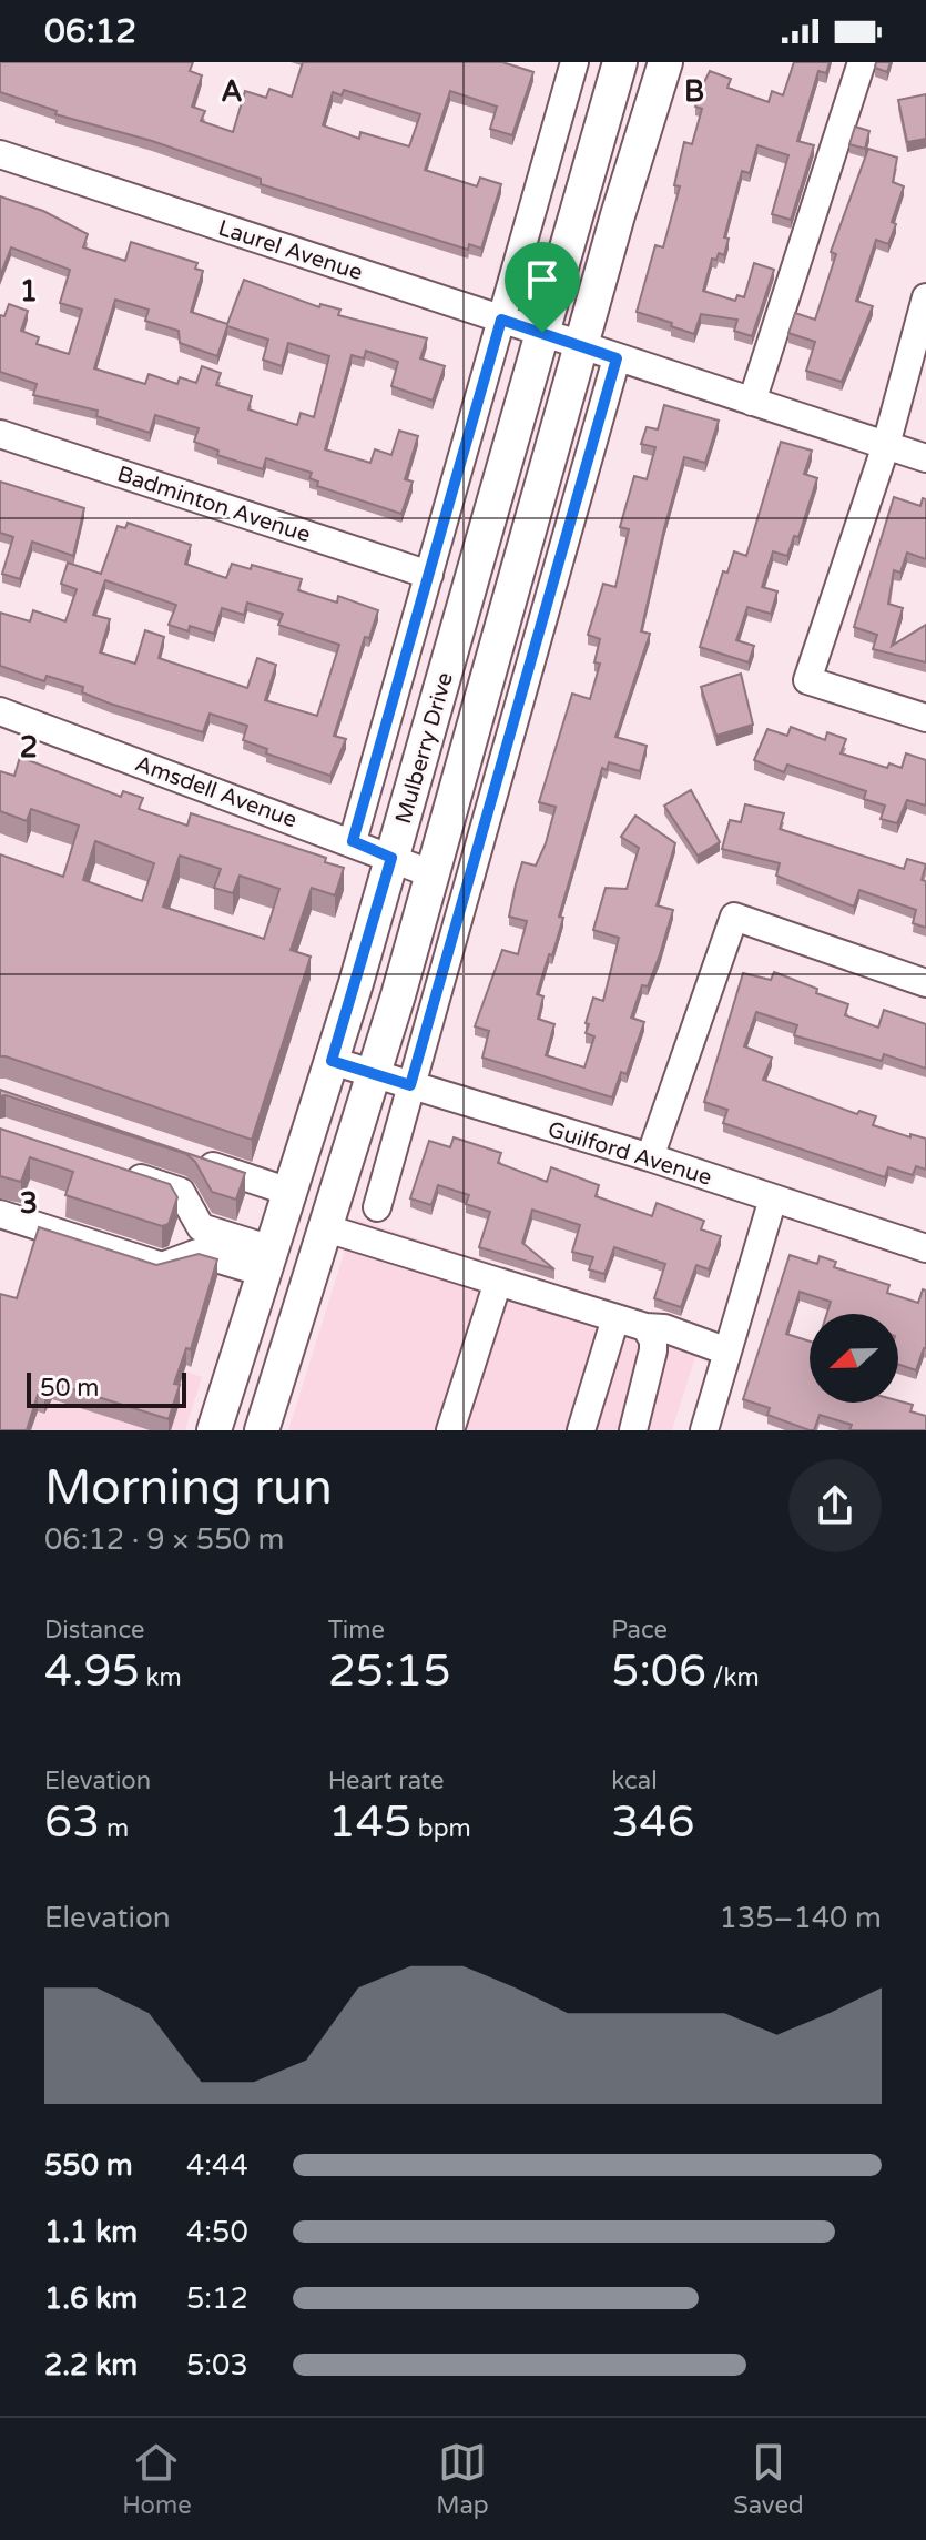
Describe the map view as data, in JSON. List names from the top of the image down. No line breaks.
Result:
{"streets":{"main road":["Mulberry Drive"],"street":["Laurel Avenue","Badminton Avenue","Amsdell Avenue","Guilford Avenue"]},"crossings":[["Laurel Avenue","Mulberry Drive"],["Mulberry Drive","Amsdell Avenue"],["Mulberry Drive","Guilford Avenue"]],"scale_bar":"50 m","north":"left","page":{"status":"06:12","scale":"50 m","heading":["Morning run","06:12 · 9 × 550 m"],"stats":[["Distance","4.95 km"],["Time","25:15"],["Pace","5:06 /km"],["Elevation","63 m"],["Heart rate","145 bpm"],["kcal","346"]],"chart":["Elevation","135–140 m"],"list":[{"name":"550 m","note":"4:44"},{"name":"1.1 km","note":"4:50"},{"name":"1.6 km","note":"5:12"},{"name":"2.2 km","note":"5:03"}],"tabs":["Home","Map","Saved"]},"grid":{"columns":["A","B"],"rows":["1","2","3"]}}
